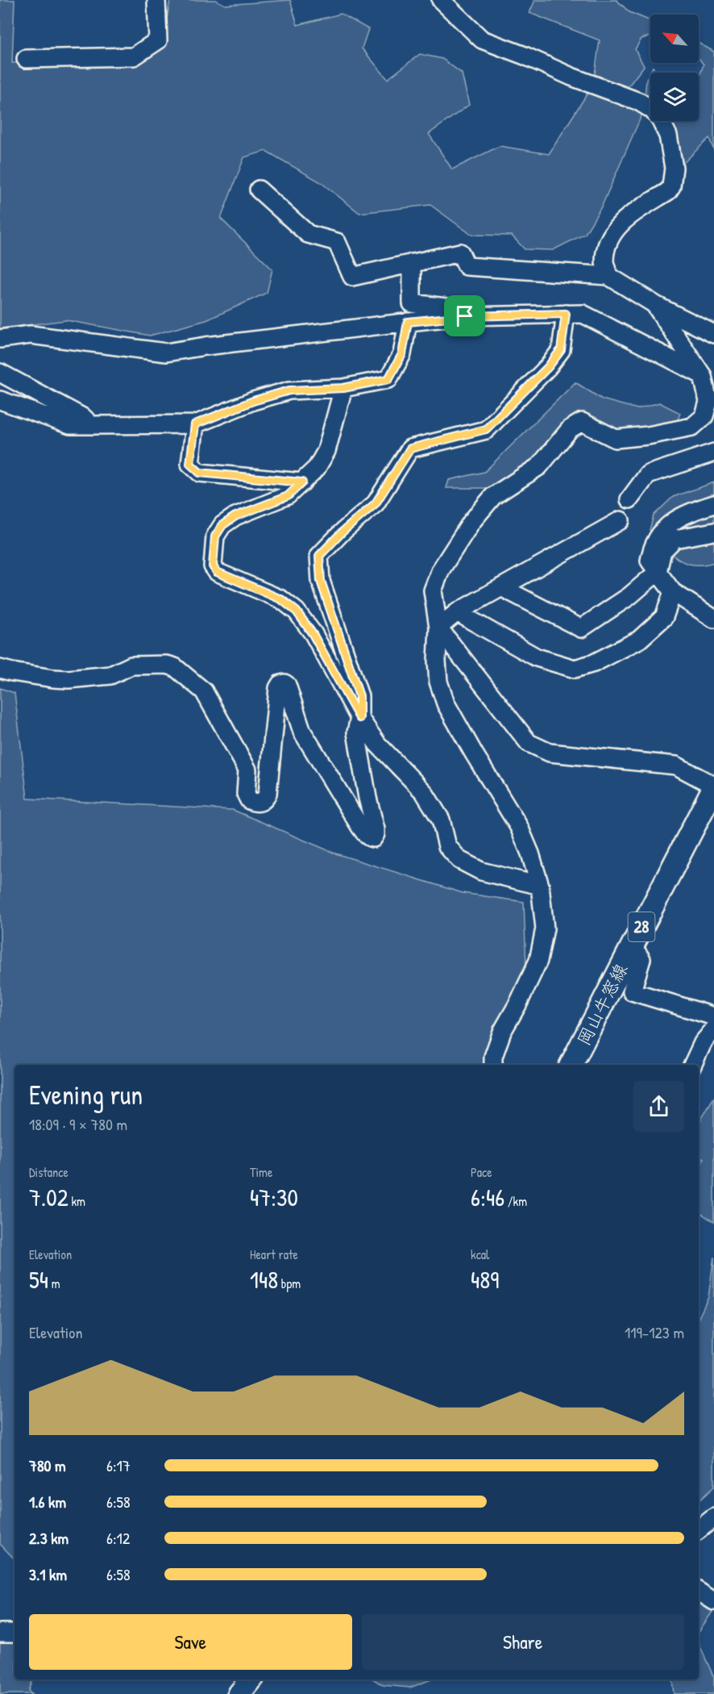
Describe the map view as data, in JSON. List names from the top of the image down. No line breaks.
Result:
{"streets":{"main road":["28","岡山牛窓線"]},"north":"top left","page":{"heading":["Evening run","18:09 · 9 × 780 m"],"stats":[["Distance","7.02 km"],["Time","47:30"],["Pace","6:46 /km"],["Elevation","54 m"],["Heart rate","148 bpm"],["kcal","489"]],"chart":["Elevation","119–123 m"],"list":[{"name":"780 m","note":"6:17"},{"name":"1.6 km","note":"6:58"},{"name":"2.3 km","note":"6:12"},{"name":"3.1 km","note":"6:58"}],"buttons":["Save","Share"]}}
